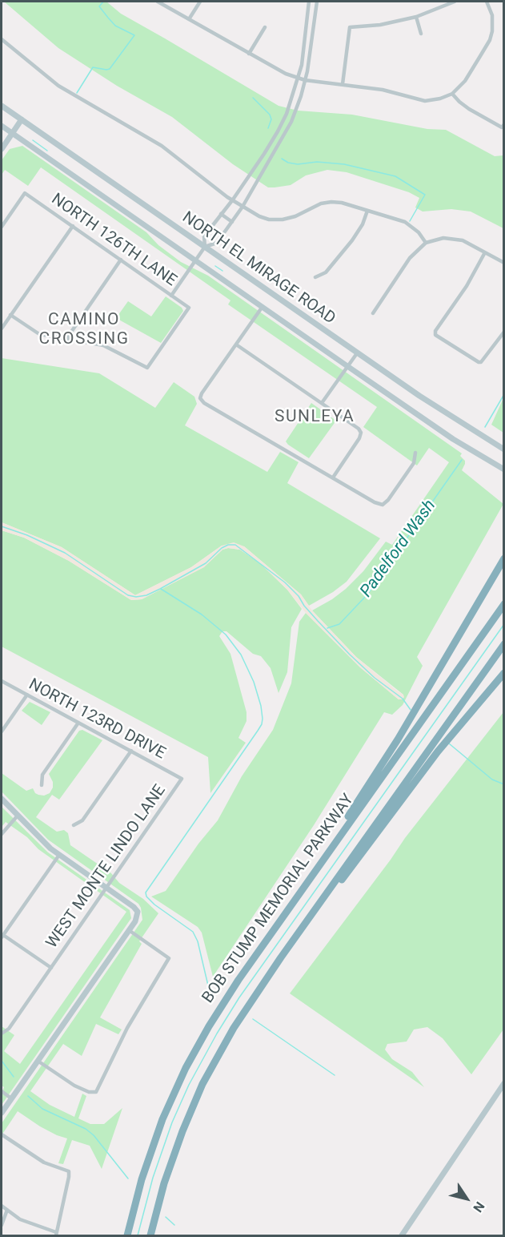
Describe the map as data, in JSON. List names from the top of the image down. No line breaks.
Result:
{"streets":{"highway":["BOB STUMP MEMORIAL PARKWAY"],"main road":["NORTH EL MIRAGE ROAD"],"street":["NORTH 126TH LANE","NORTH 123RD DRIVE","WEST MONTE LINDO LANE"]},"crossings":[["NORTH 123RD DRIVE","WEST MONTE LINDO LANE"]],"districts":["CAMINO CROSSING","SUNLEYA"],"water":["Padelford Wash"],"north":"bottom right"}
